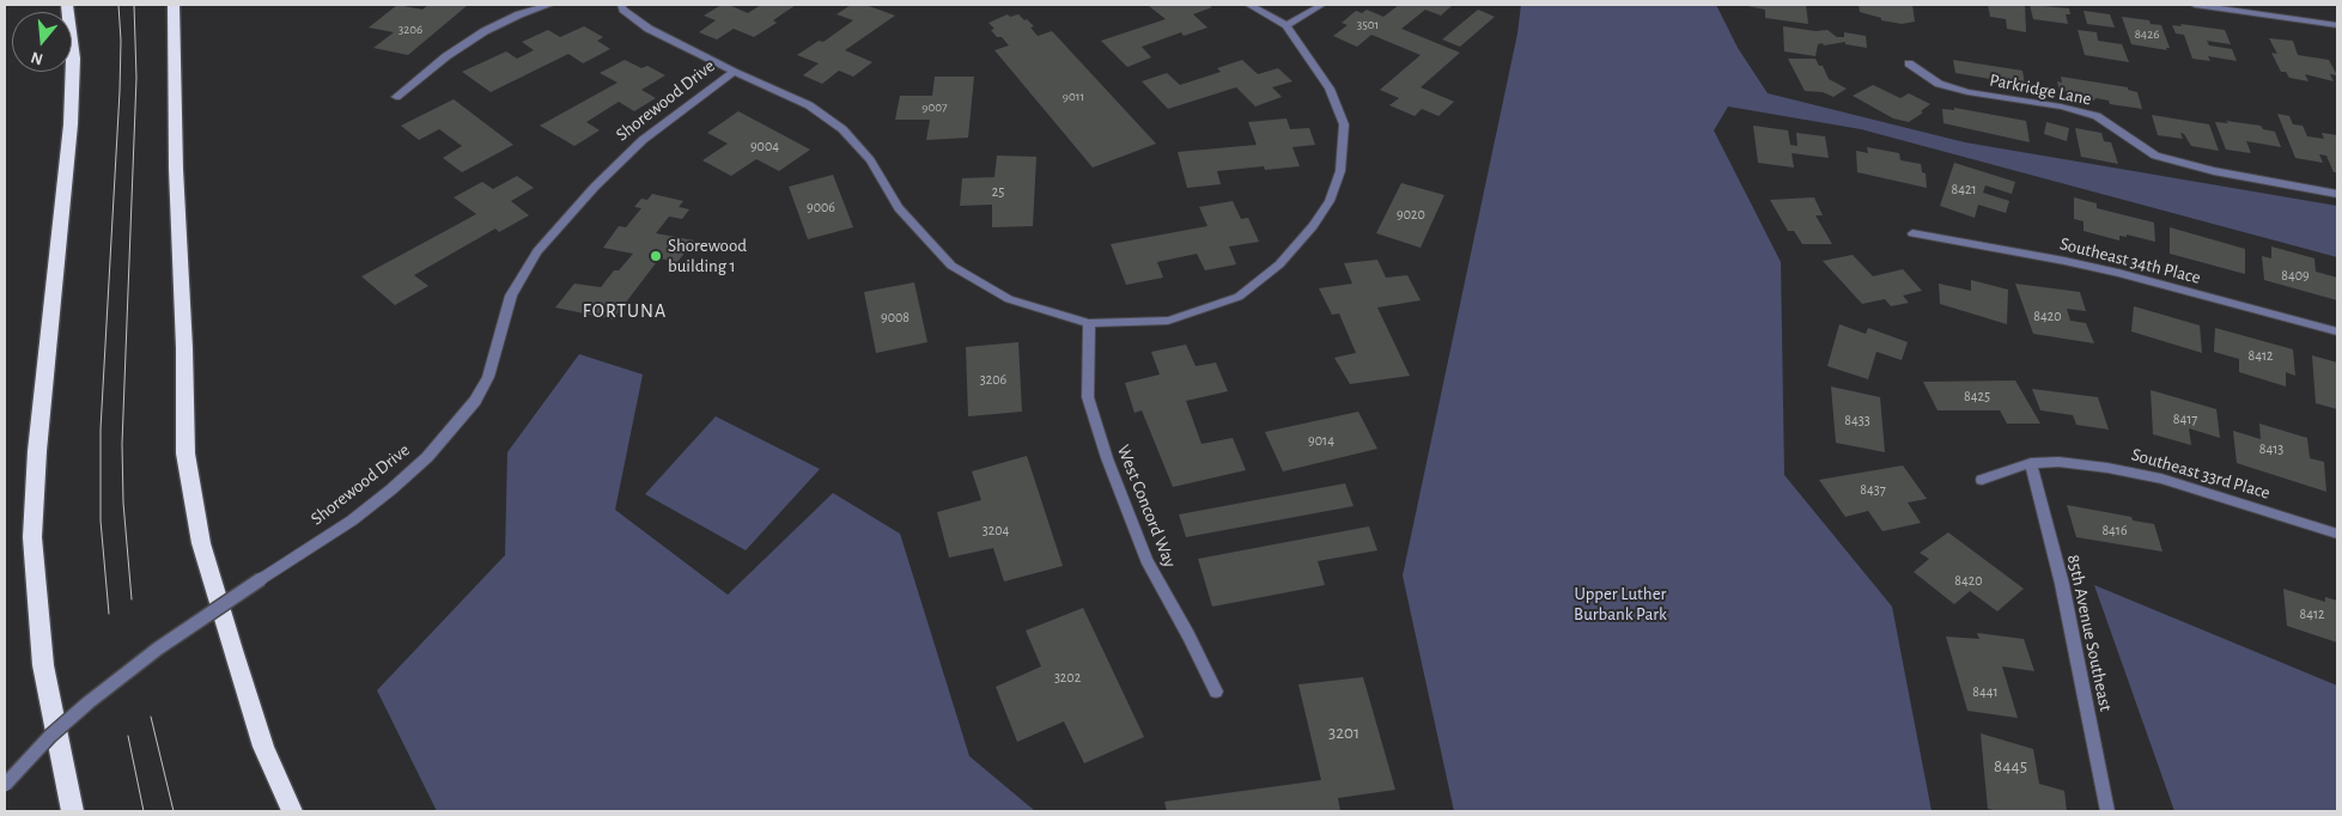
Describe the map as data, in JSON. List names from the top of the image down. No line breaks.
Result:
{"streets":{"street":["Parkridge Lane","Shorewood Drive","Southeast 34th Place","Southeast 33rd Place","West Concord Way","85th Avenue Southeast"]},"crossings":[["Southeast 33rd Place","85th Avenue Southeast"]],"districts":["FORTUNA"],"parks":["Upper Luther Burbank Park"],"places":["Shorewood building 1"],"house_numbers":["3501","3206","8426","9011","9007","9004","8421","25","9006","9020","8409","8420","9008","8412","3206","8425","8417","8433","9014","8413","8437","3204","8416","8420","8412","3202","8441","3201","8445"],"north":"bottom"}
